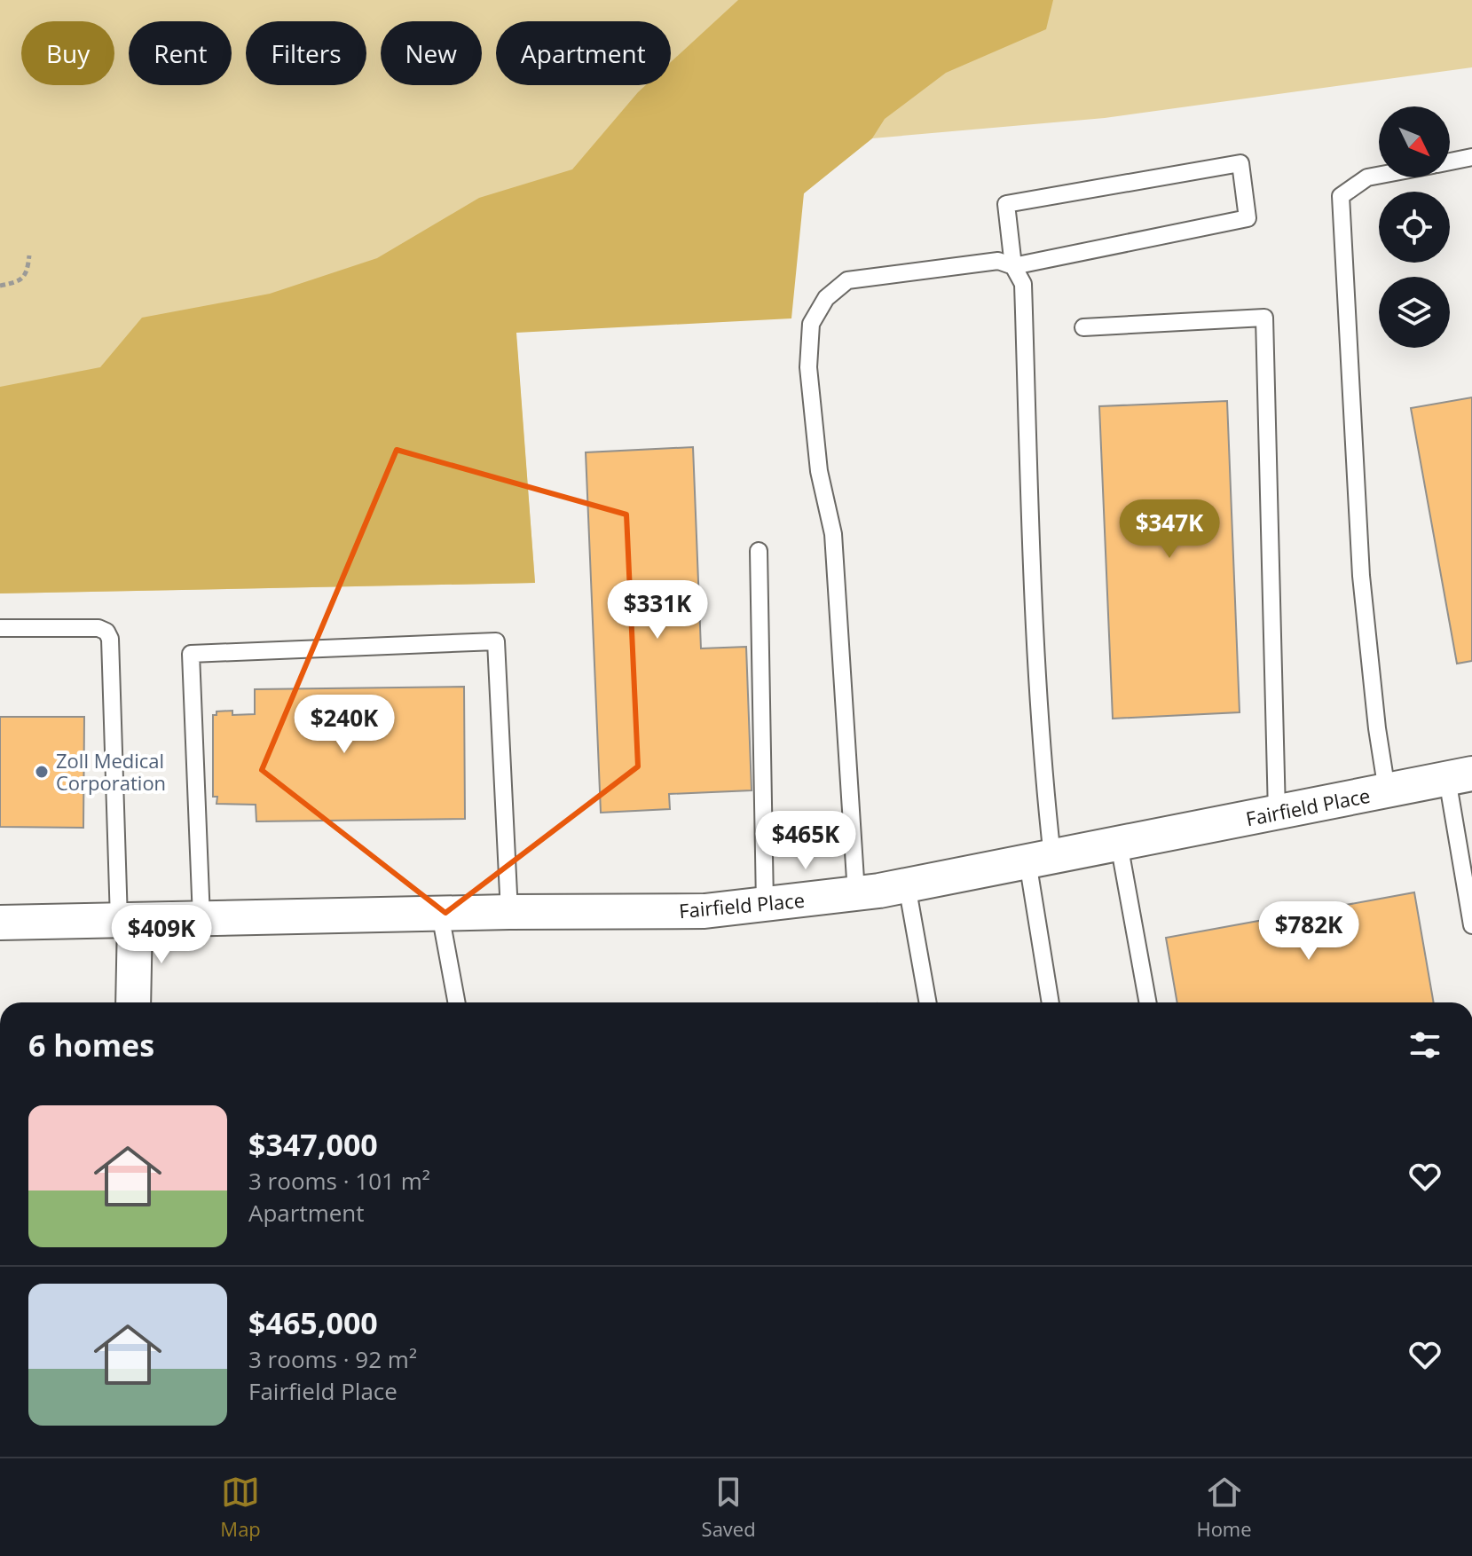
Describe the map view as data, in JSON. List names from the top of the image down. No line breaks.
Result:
{"streets":{"street":["Fairfield Place"]},"places":["Zoll Medical Corporation"],"north":"bottom right","page":{"chip":["Buy","Rent","Filters","New","Apartment"],"price":["$347K","$331K","$240K","$465K","$782K","$409K"],"heading":"6 homes","list":[{"name":"$347,000","note":"3 rooms · 101 m² · Apartment"},{"name":"$465,000","note":"3 rooms · 92 m² · Fairfield Place"}],"tabs":["Map","Saved","Home"]}}
